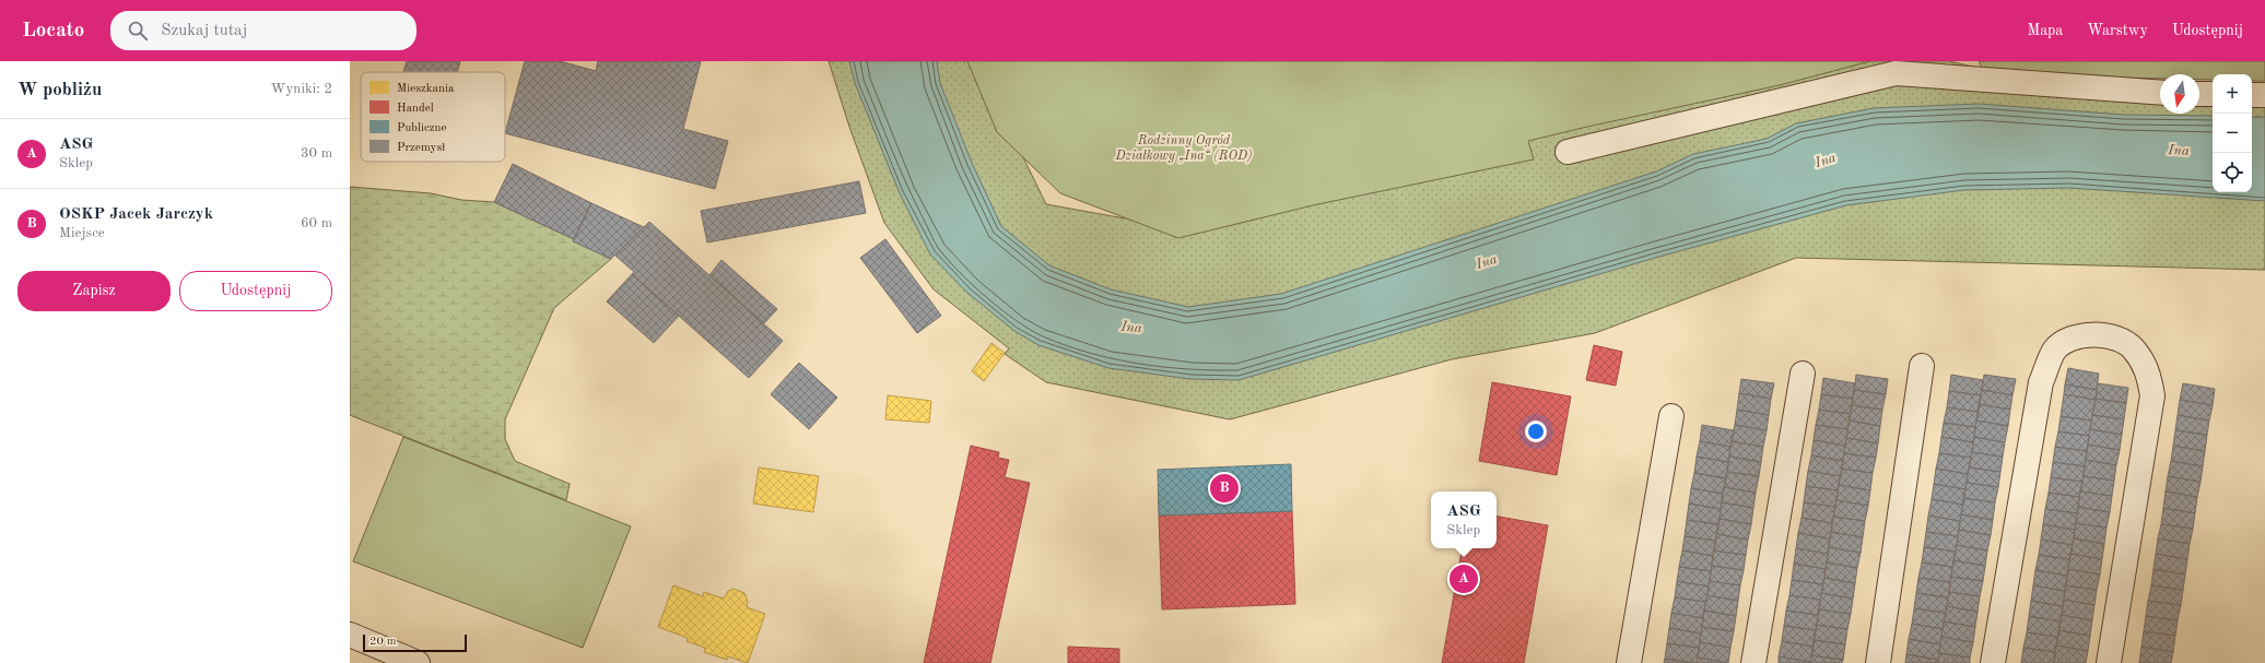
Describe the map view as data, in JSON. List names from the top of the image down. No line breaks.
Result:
{"water":["Ina"],"parks":["Rodzinny Ogród Działkowy „Ina“ (ROD)"],"legend":["Mieszkania","Handel","Publiczne","Przemysł"],"scale_bar":"20 m","north":"bottom","page":{"header":"Locato","search":"Szukaj tutaj","nav":["Mapa","Warstwy","Udostępnij"],"heading":["W pobliżu","Wyniki: 2"],"map_buttons":["+","−"],"list":[{"mark":"A","name":"ASG","note":"Sklep","value":"30 m"},{"mark":"B","name":"OSKP Jacek Jarczyk","note":"Miejsce","value":"60 m"}],"buttons":["Zapisz","Udostępnij"],"pins":["B","A"],"popup":["ASG","Sklep"],"scale":"20 m"}}
